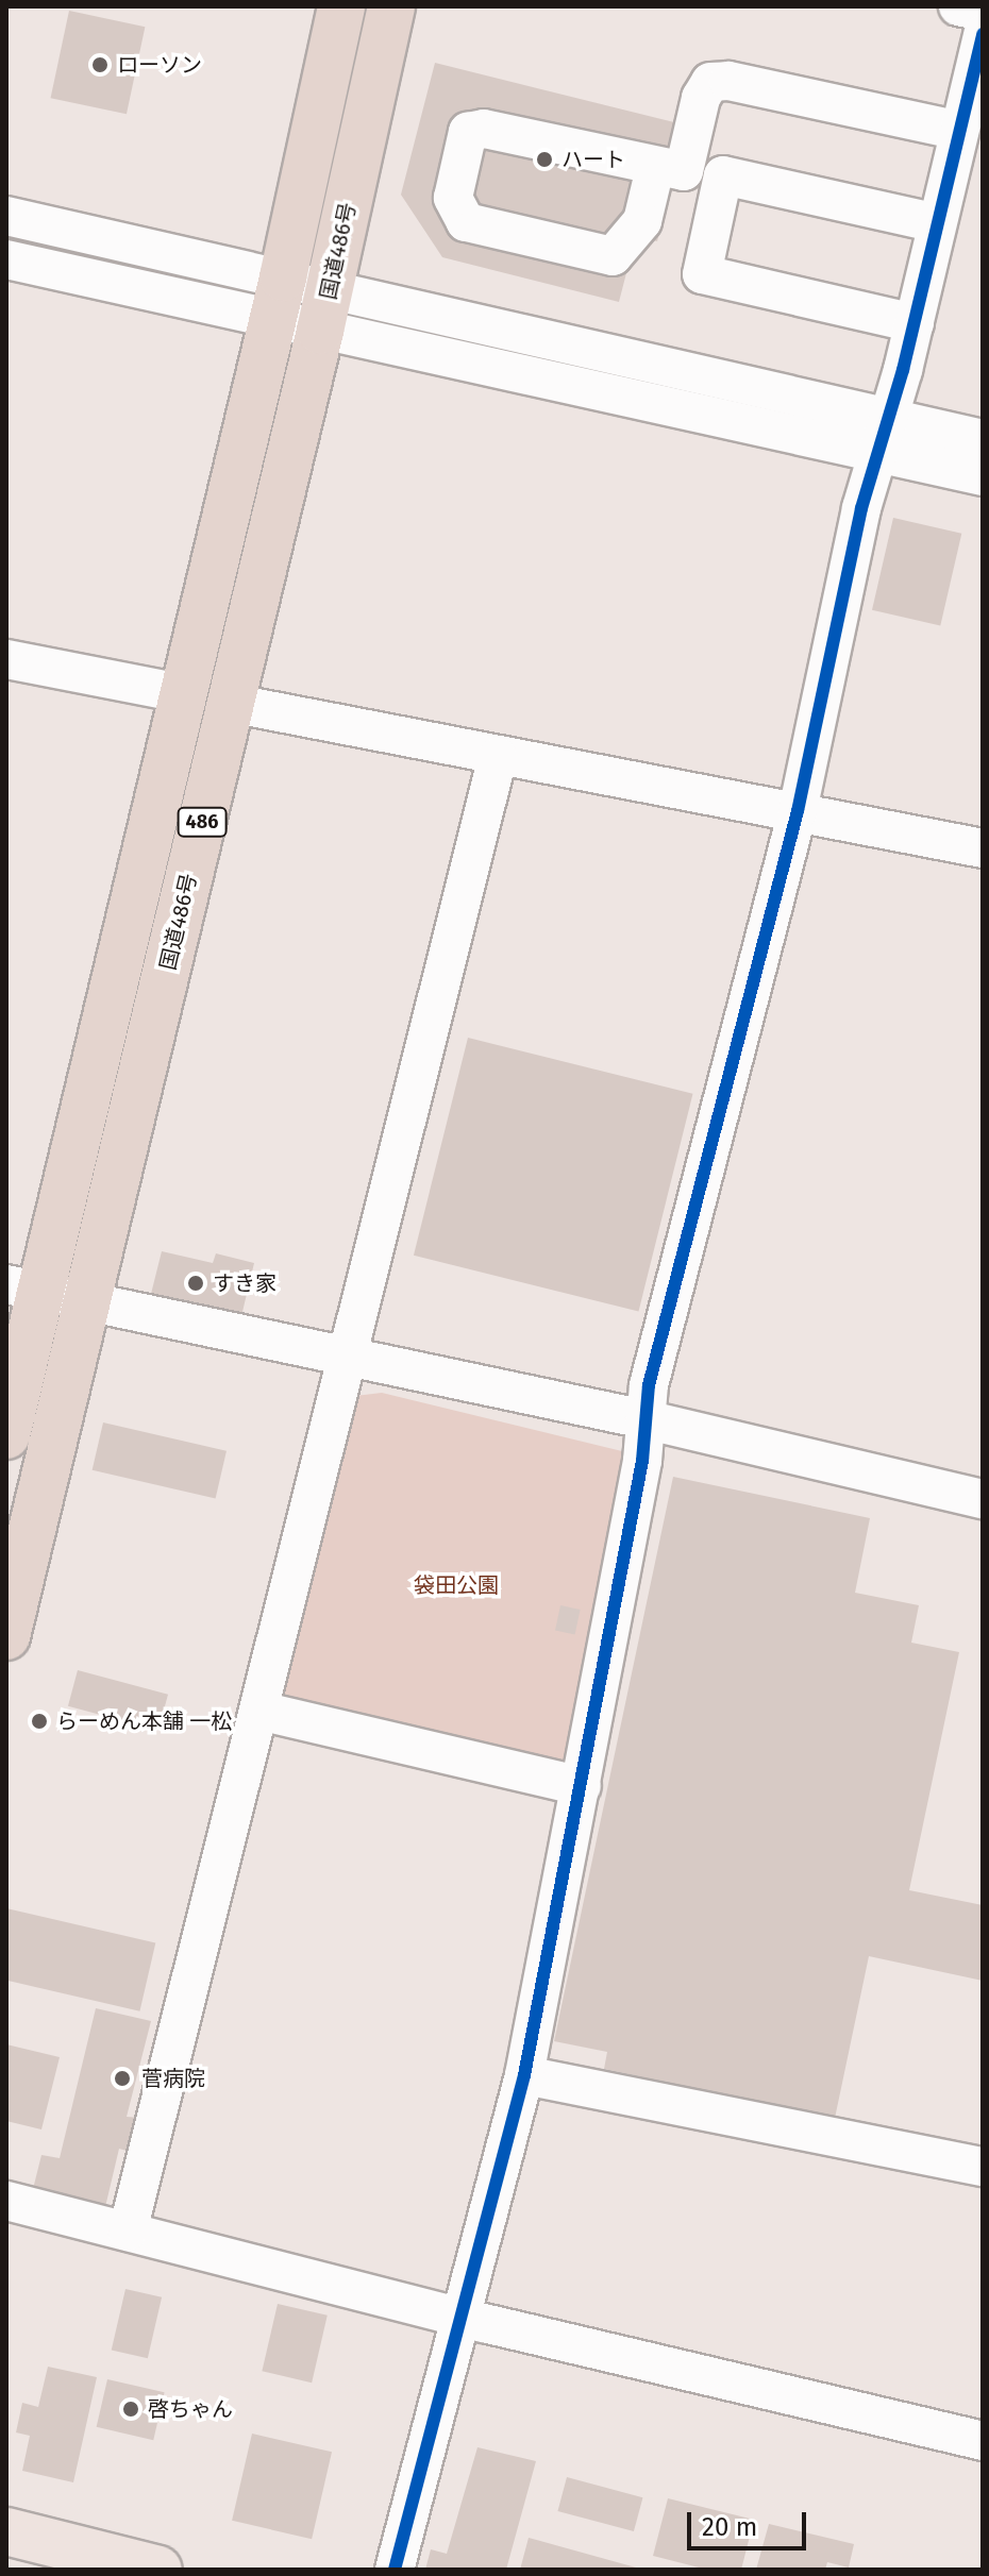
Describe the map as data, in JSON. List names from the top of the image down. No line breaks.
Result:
{"streets":{"highway":["国道486号","486"]},"parks":["袋田公園"],"places":["ローソン","ハート","すき家","らーめん本舗 一松","菅病院","啓ちゃん"],"scale_bar":"20 m"}
